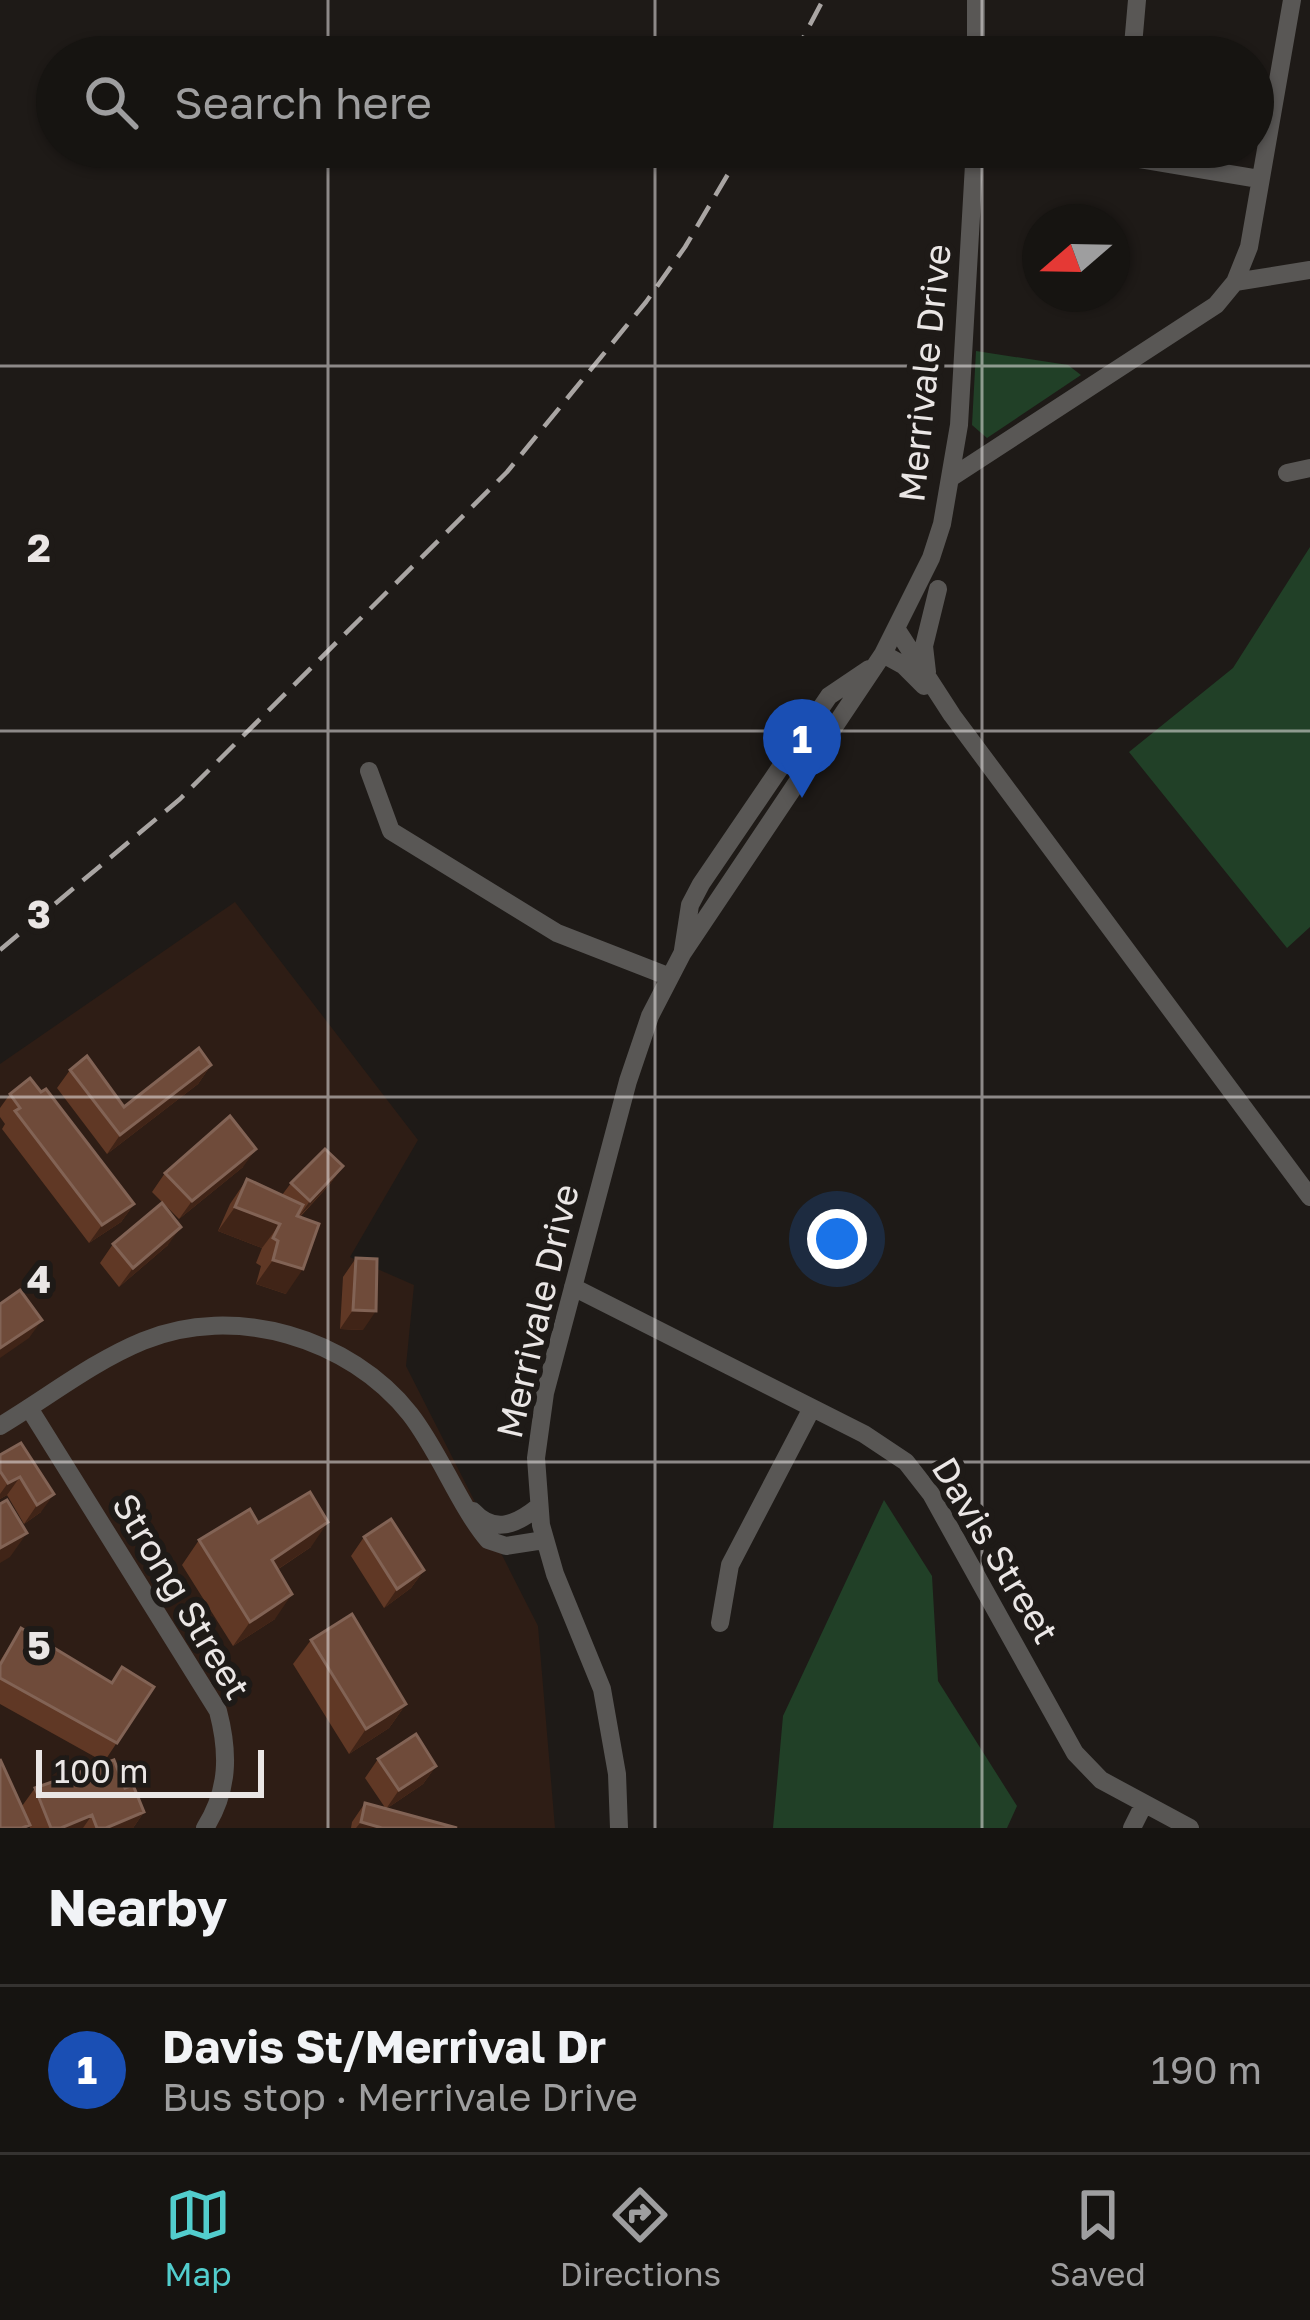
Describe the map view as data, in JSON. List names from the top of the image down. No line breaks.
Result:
{"streets":{"street":["Merrivale Drive","Davis Street","Strong Street"]},"crossings":[["Merrivale Drive","Davis Street"]],"scale_bar":"100 m","north":"left","page":{"search":"Search here","pins":"1","scale":"100 m","heading":"Nearby","list":[{"mark":"1","name":"Davis St/Merrival Dr","note":"Bus stop · Merrivale Drive","value":"190 m"}],"nav":["Map","Directions","Saved"]},"grid":{"rows":["2","3","4","5"]}}
